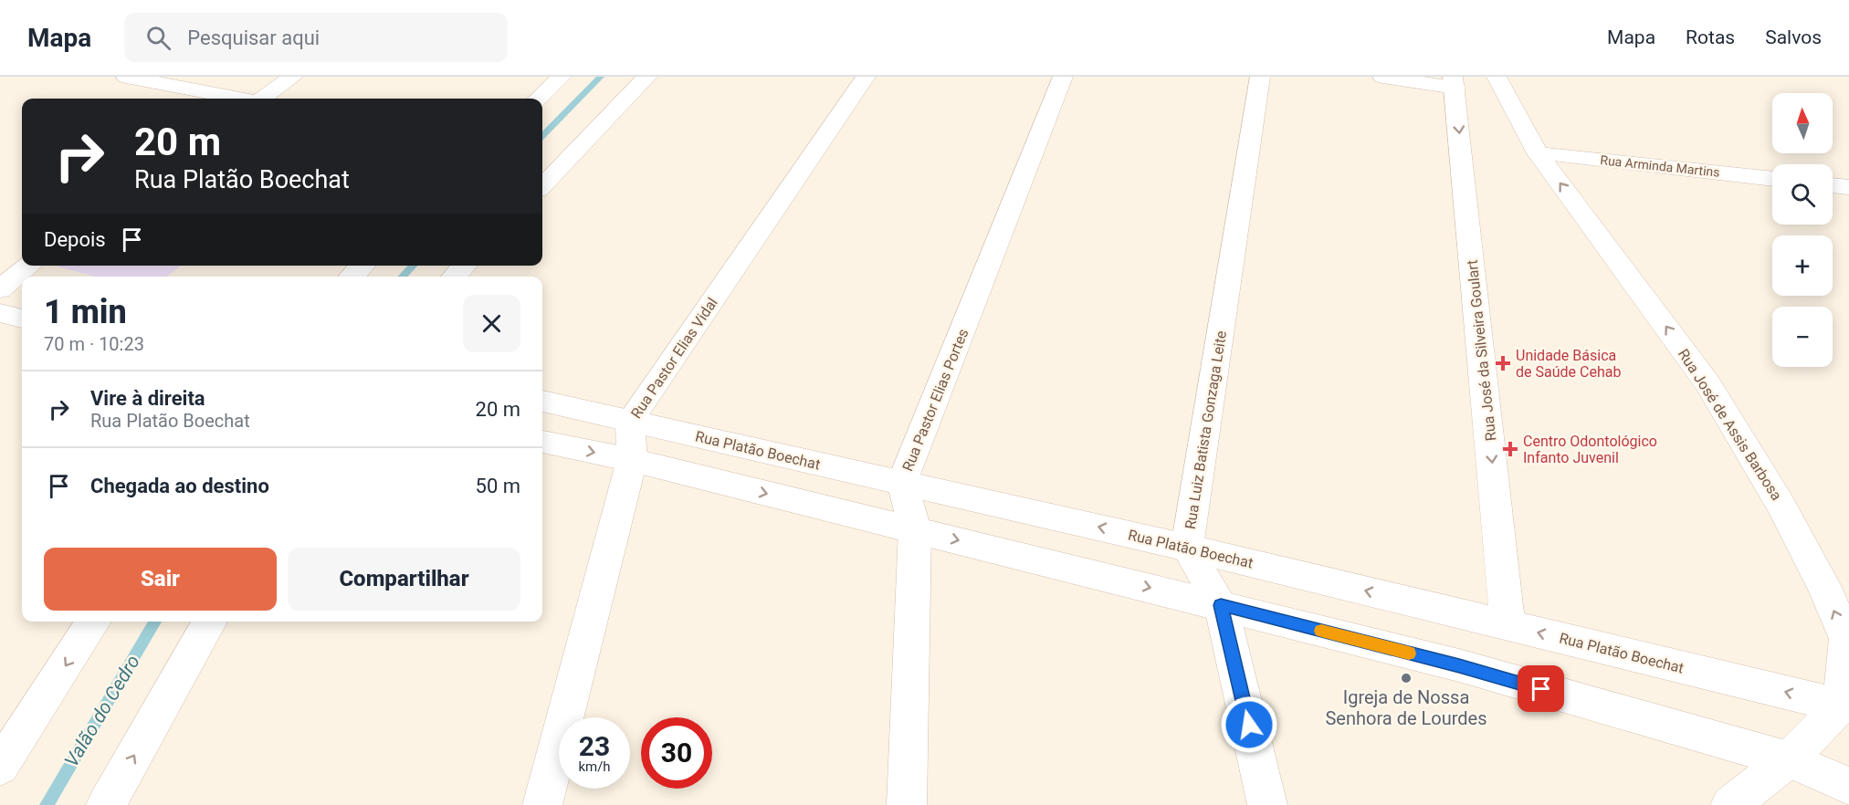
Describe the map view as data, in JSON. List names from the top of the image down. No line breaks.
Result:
{"streets":{"street":["Rua Arminda Martins","Rua José da Silveira Goulart","Rua Pastor Elias Vidal","Rua Pastor Elias Portes","Rua José de Assis Barbosa","Rua Luiz Batista Gonzaga Leite","Rua Platão Boechat"]},"crossings":[["Rua Arminda Martins","Rua José de Assis Barbosa"],["Rua José da Silveira Goulart","Rua Platão Boechat"],["Rua Pastor Elias Vidal","Rua Platão Boechat"],["Rua Pastor Elias Portes","Rua Platão Boechat"],["Rua José de Assis Barbosa","Rua Platão Boechat"],["Rua Luiz Batista Gonzaga Leite","Rua Platão Boechat"]],"one_way":["Rua José da Silveira Goulart","Rua José de Assis Barbosa"],"water":["Valão do Cedro"],"places":{"health":["Unidade Básica de Saúde Cehab","Centro Odontológico Infanto Juvenil"],"other":["Igreja de Nossa Senhora de Lourdes"]},"north":"top","page":{"header":"Mapa","search":"Pesquisar aqui","nav":["Mapa","Rotas","Salvos"],"map_buttons":["+","−"],"turn":["20 m","Rua Platão Boechat"],"then":"Depois","heading":["1 min","70 m · 10:23"],"list":[{"name":"Vire à direita","note":"Rua Platão Boechat","value":"20 m"},{"name":"Chegada ao destino","value":"50 m"}],"buttons":["Sair","Compartilhar"],"speed":"23 km/h","limit":"30"}}
